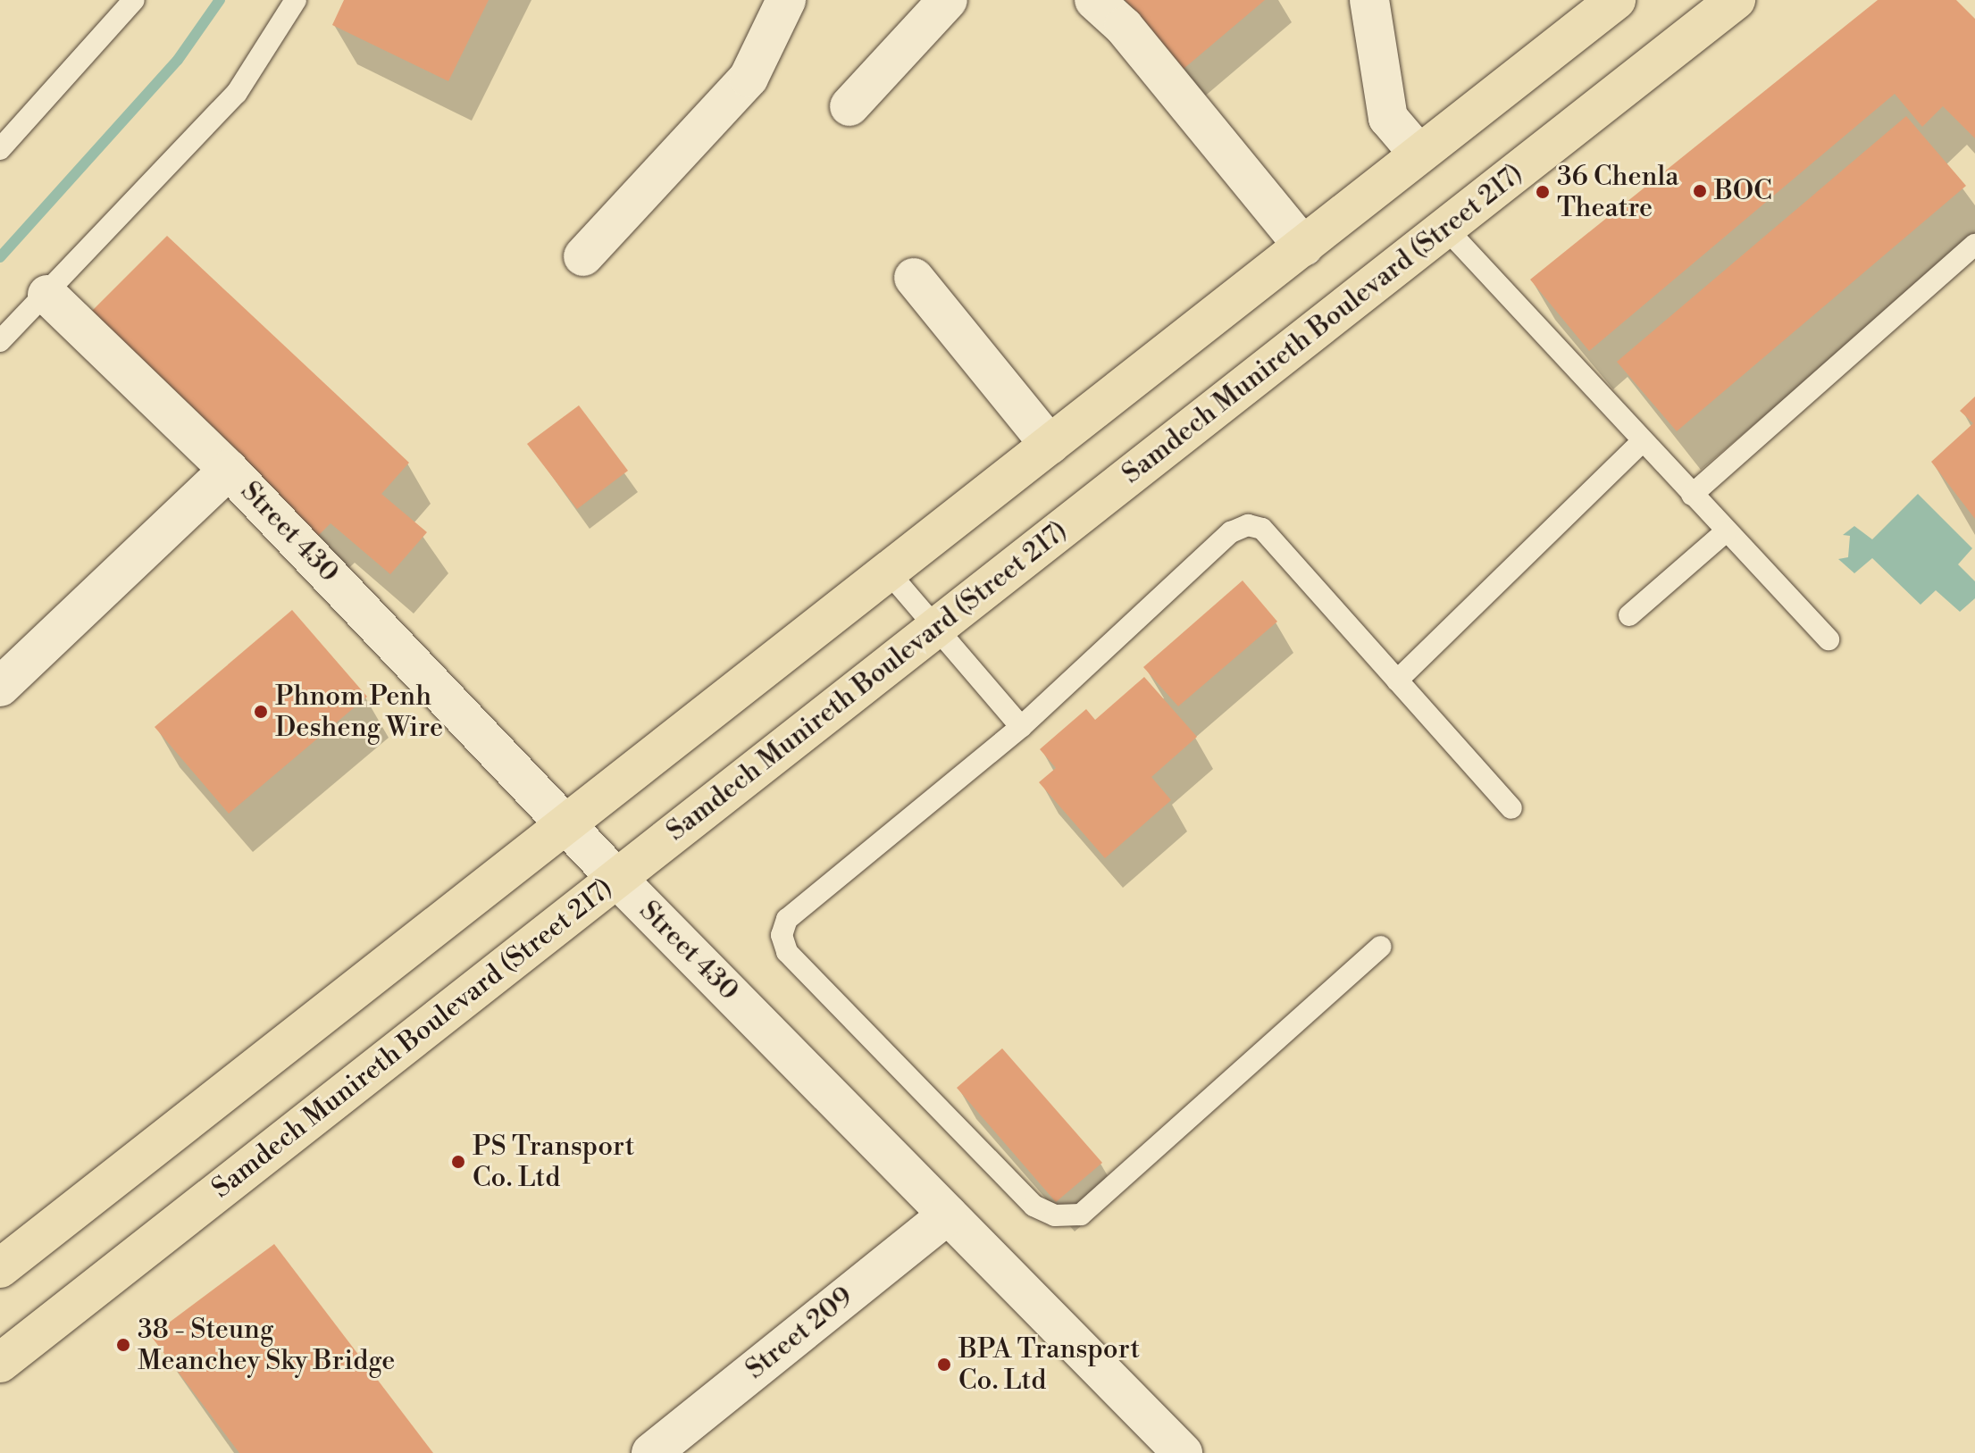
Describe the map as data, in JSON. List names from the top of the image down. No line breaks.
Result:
{"streets":{"main road":["Samdech Munireth Boulevard (Street 217)"],"street":["Street 430","Street 209"]},"crossings":[["Samdech Munireth Boulevard (Street 217)","Street 430"],["Street 430","Street 209"]],"places":["BOC","36 Chenla Theatre","Phnom Penh Desheng Wire","PS Transport Co. Ltd","38 - Steung Meanchey Sky Bridge","BPA Transport Co. Ltd"]}
